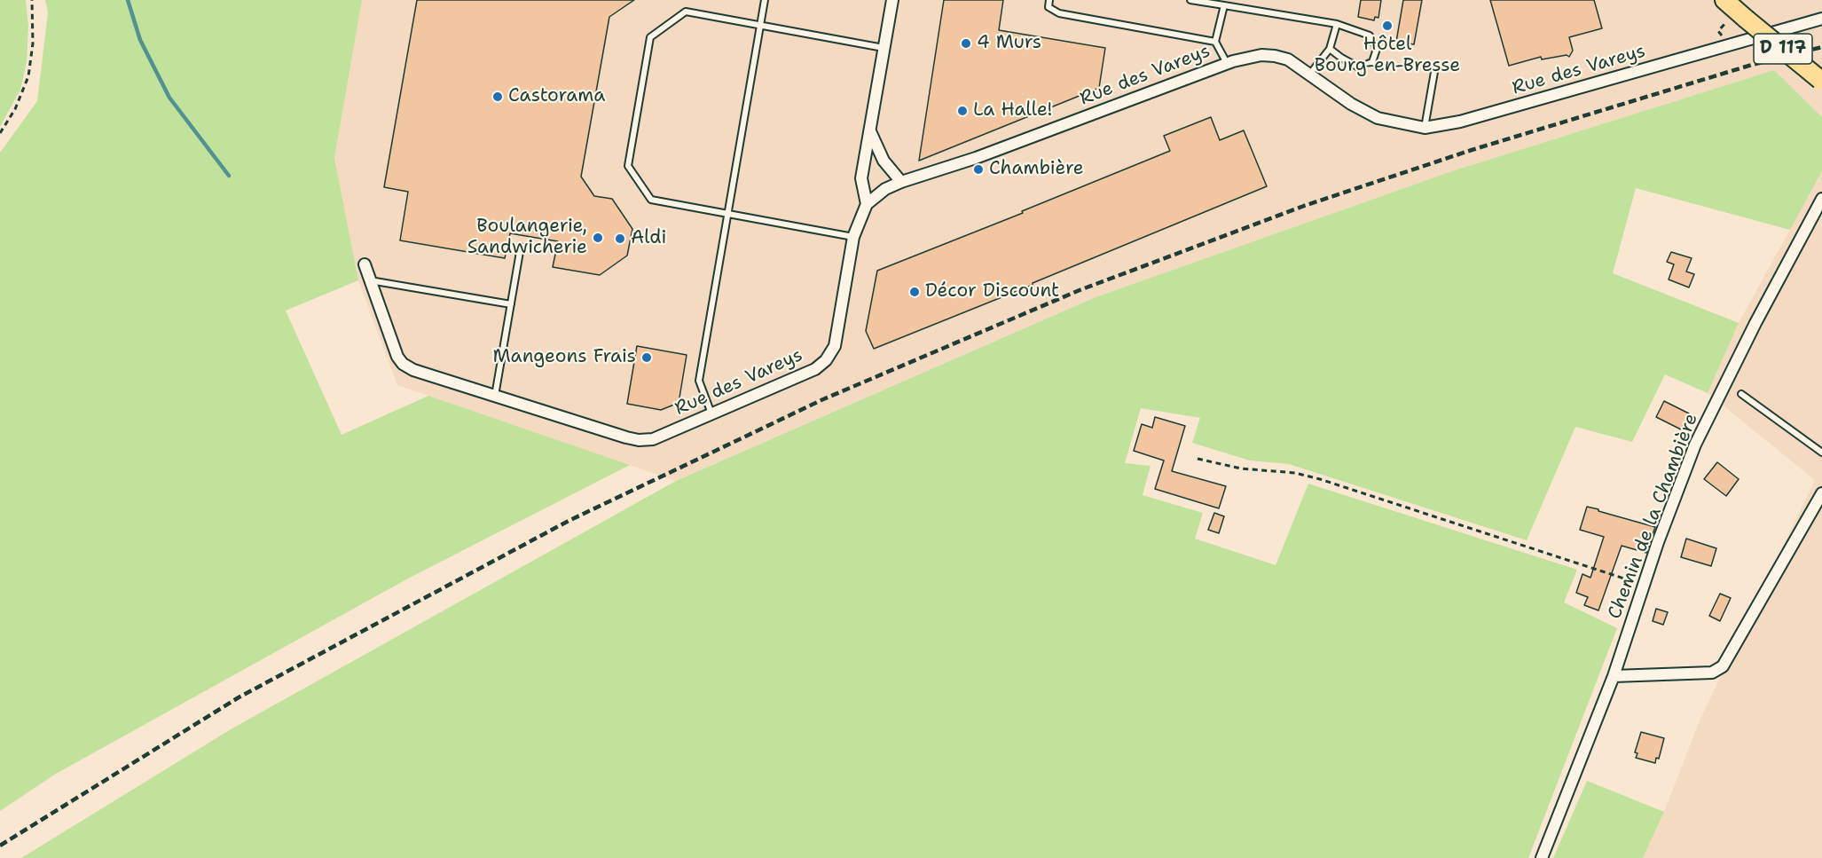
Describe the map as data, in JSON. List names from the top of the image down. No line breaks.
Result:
{"streets":{"main road":["D 117"],"street":["Rue des Vareys","Chemin de la Chambière"]},"places":["Hôtel Bourg-en-Bresse","4 Murs","Castorama","La Halle!","Chambière","Boulangerie, Sandwicherie","Aldi","Décor Discount","Mangeons Frais"]}
